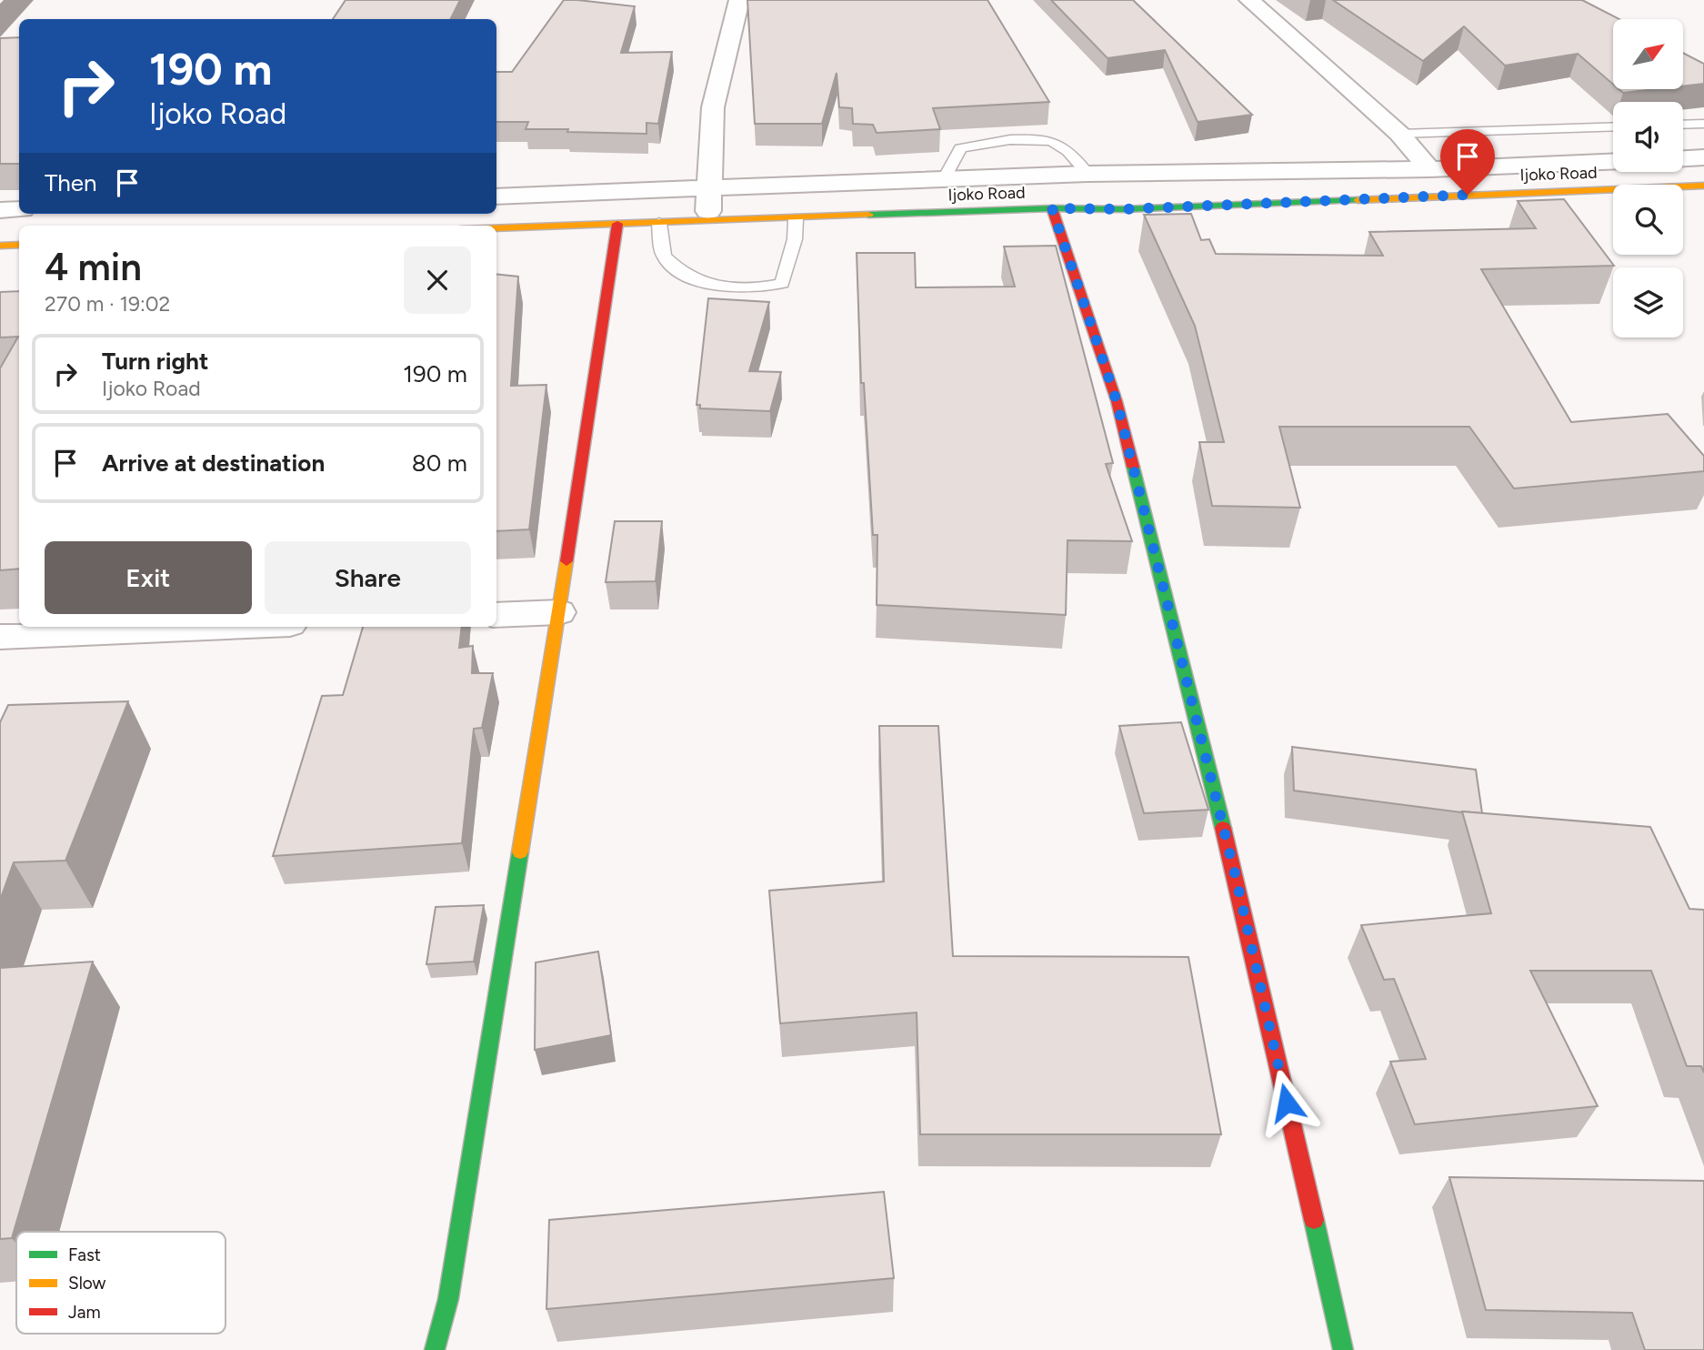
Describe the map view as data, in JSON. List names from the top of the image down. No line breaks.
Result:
{"streets":{"street":["Ijoko Road"]},"legend":["Fast","Slow","Jam"],"north":"top right","page":{"turn":["190 m","Ijoko Road"],"then":"Then","heading":["4 min","270 m · 19:02"],"list":[{"name":"Turn right","note":"Ijoko Road","value":"190 m"},{"name":"Arrive at destination","value":"80 m"}],"buttons":["Exit","Share"]}}
